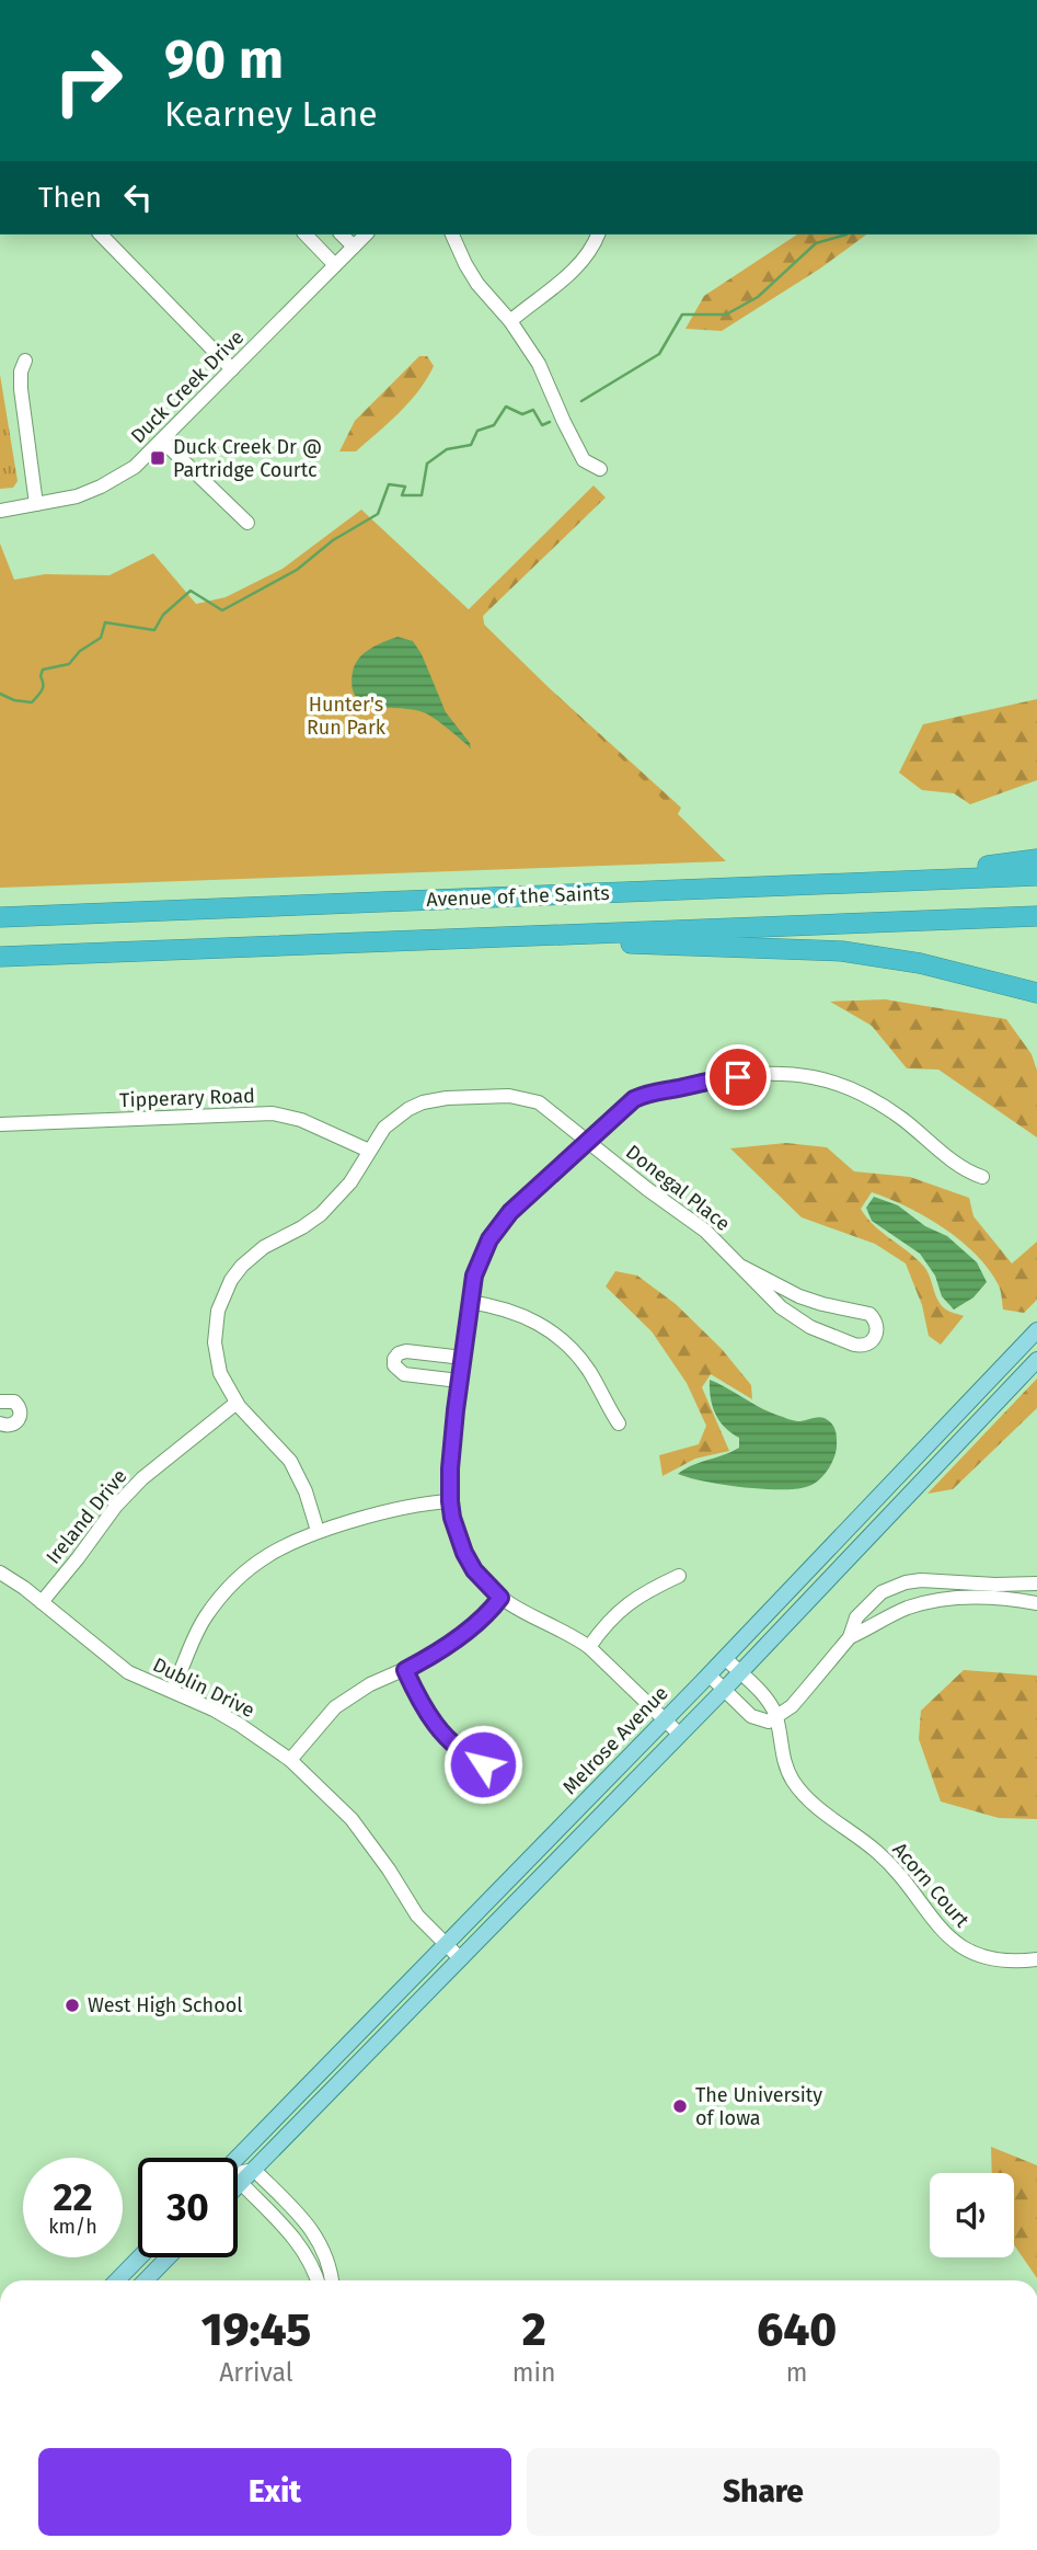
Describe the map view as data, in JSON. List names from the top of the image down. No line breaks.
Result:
{"streets":{"highway":["Avenue of the Saints"],"main road":["Melrose Avenue"],"street":["Duck Creek Drive","Tipperary Road","Donegal Place","Ireland Drive","Dublin Drive","Acorn Court"]},"crossings":[["Tipperary Road","Donegal Place"],["Donegal Place","Ireland Drive"],["Ireland Drive","Dublin Drive"],["Dublin Drive","Melrose Avenue"]],"parks":["Hunter's Run Park"],"places":{"transit":["Duck Creek Dr @ Partridge Courtc"],"other":["West High School","The University of Iowa"]},"page":{"turn":["90 m","Kearney Lane"],"then":"Then","speed":"22 km/h","limit":"30","eta":["19:45","Arrival","2","min","640","m"],"buttons":["Exit","Share"]}}
